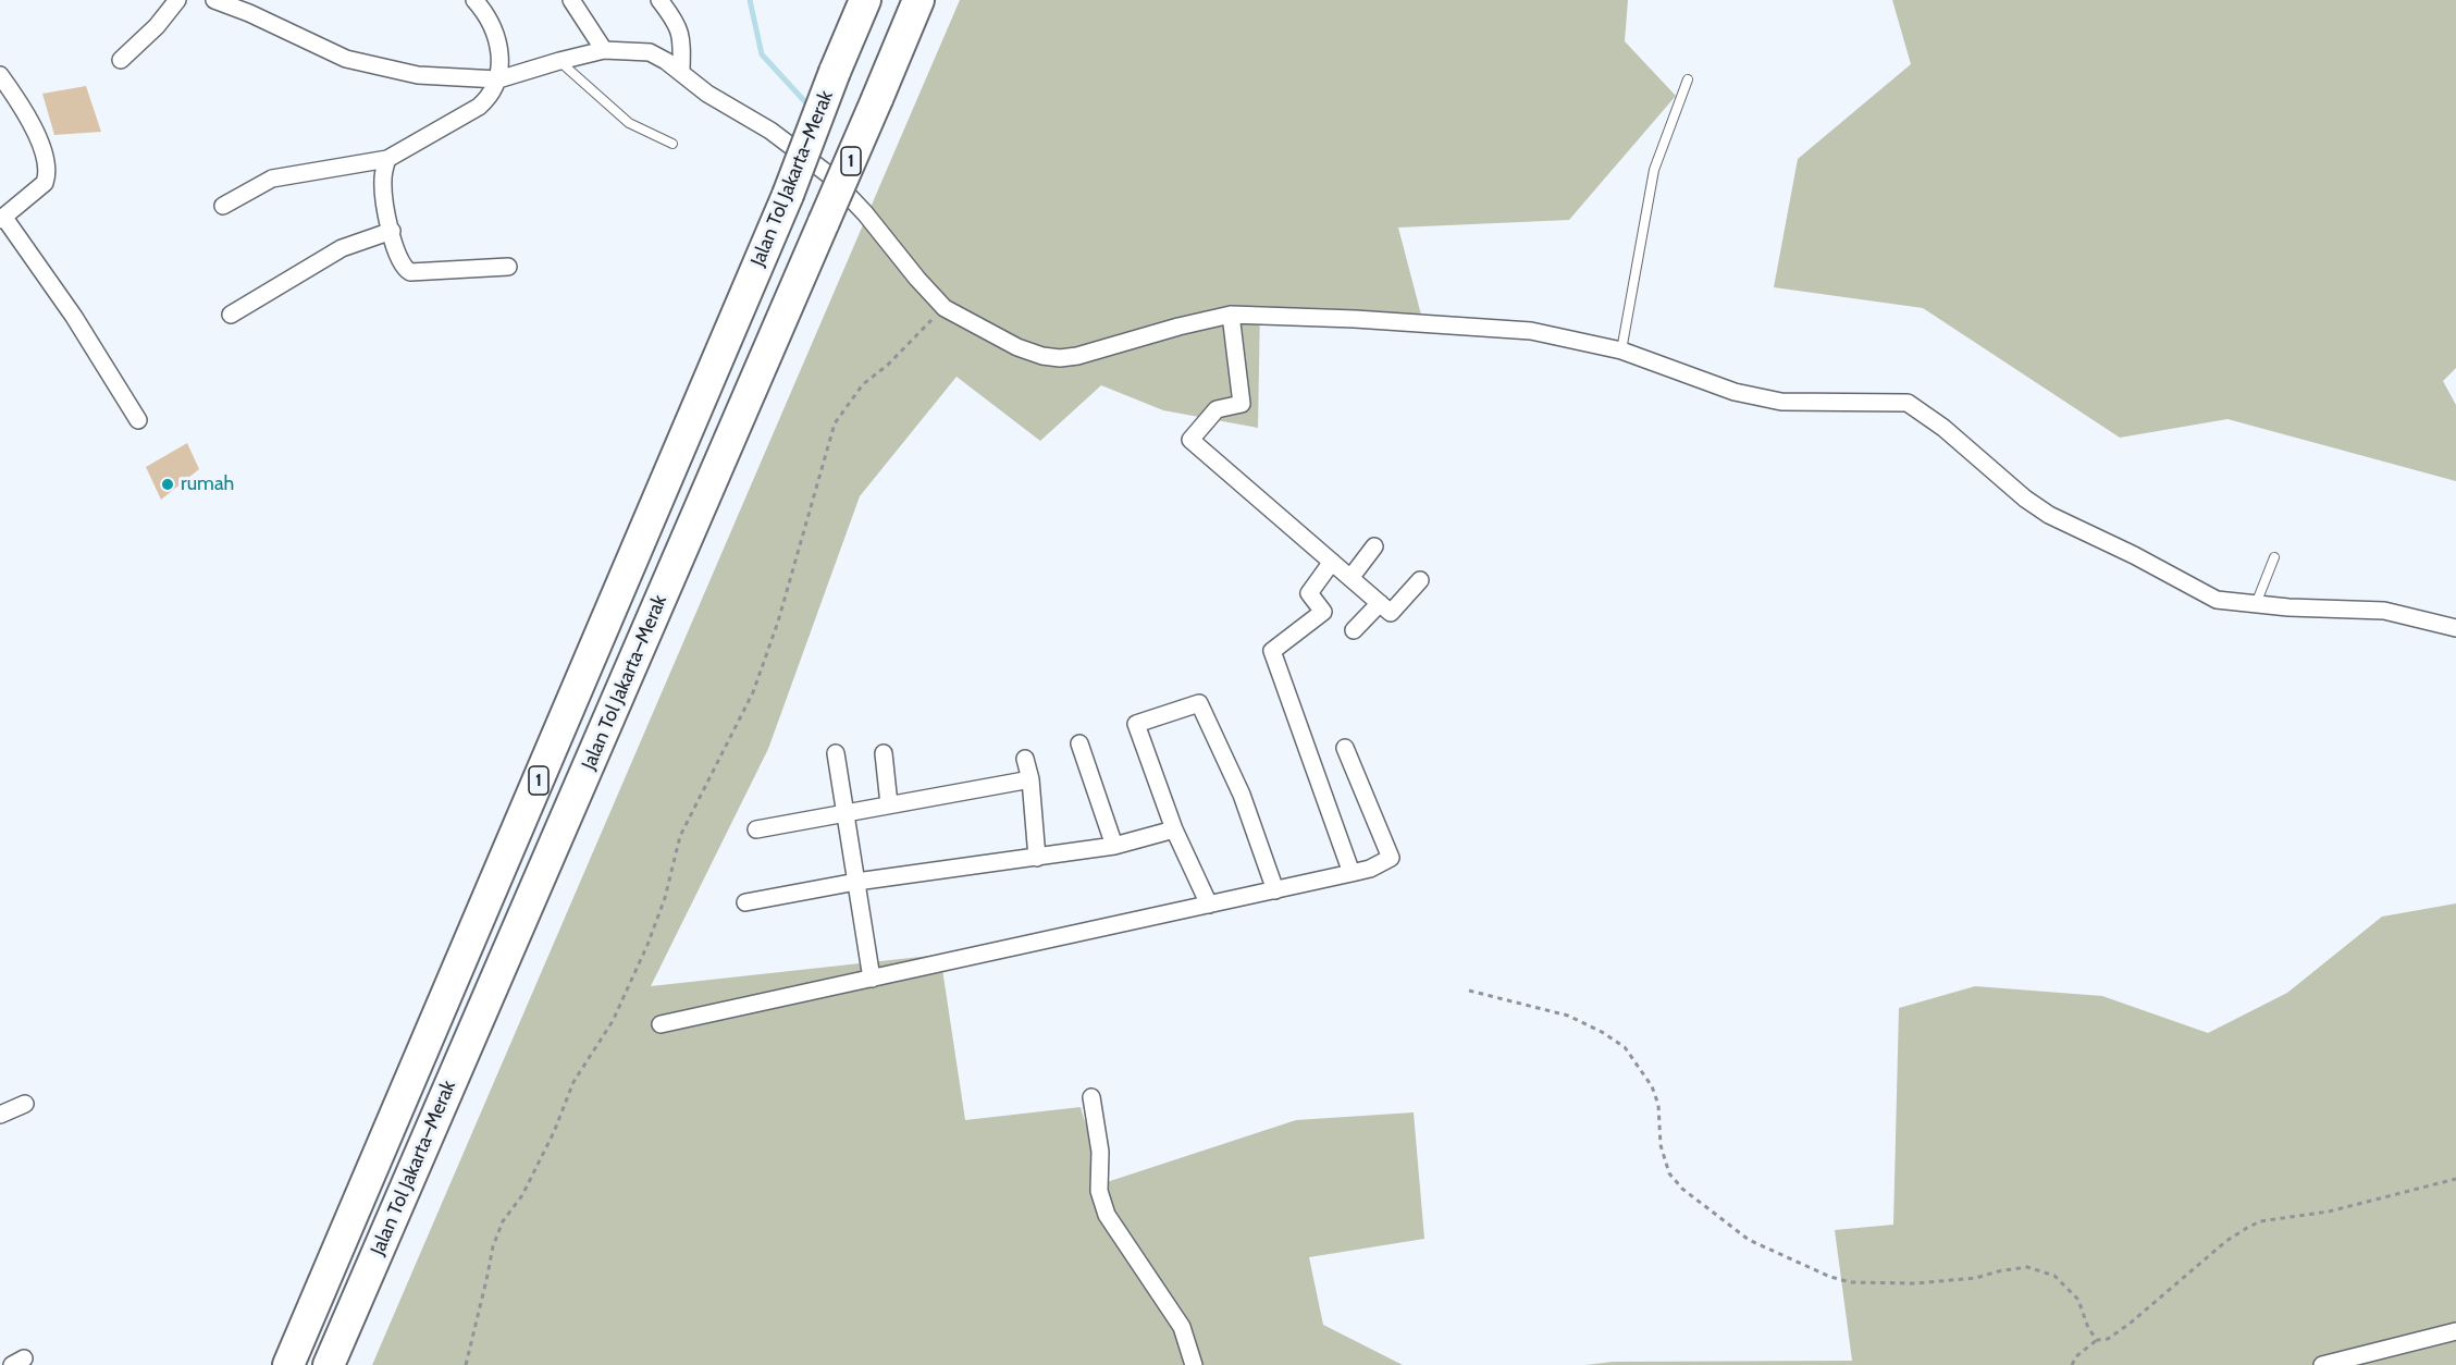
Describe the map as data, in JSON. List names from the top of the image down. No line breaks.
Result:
{"streets":{"highway":["1","Jalan Tol Jakarta–Merak"]},"places":["rumah"]}
